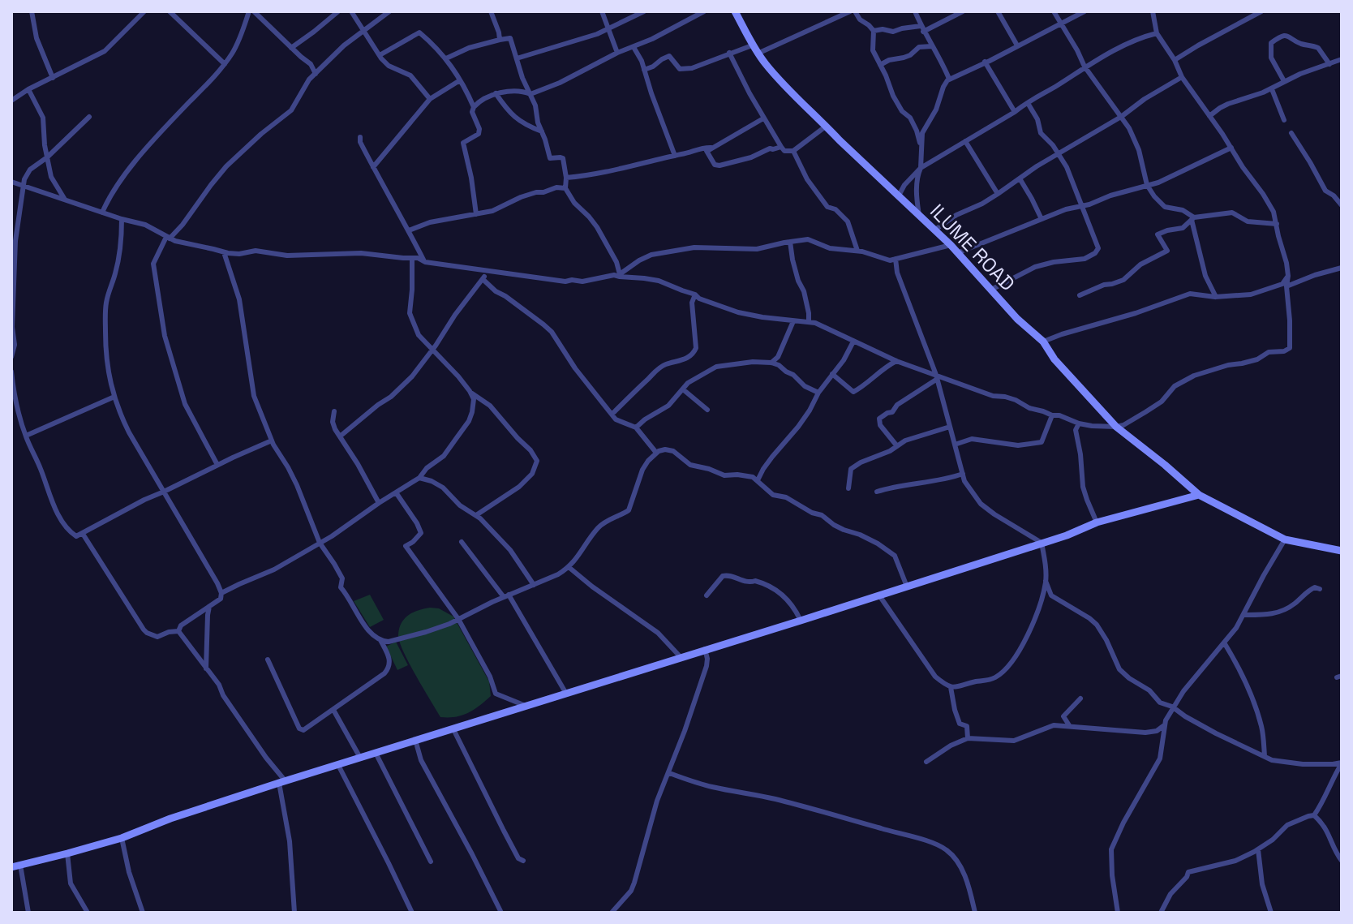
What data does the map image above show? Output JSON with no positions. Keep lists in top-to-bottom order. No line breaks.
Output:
{"streets":{"street":["ILUME ROAD"]}}
